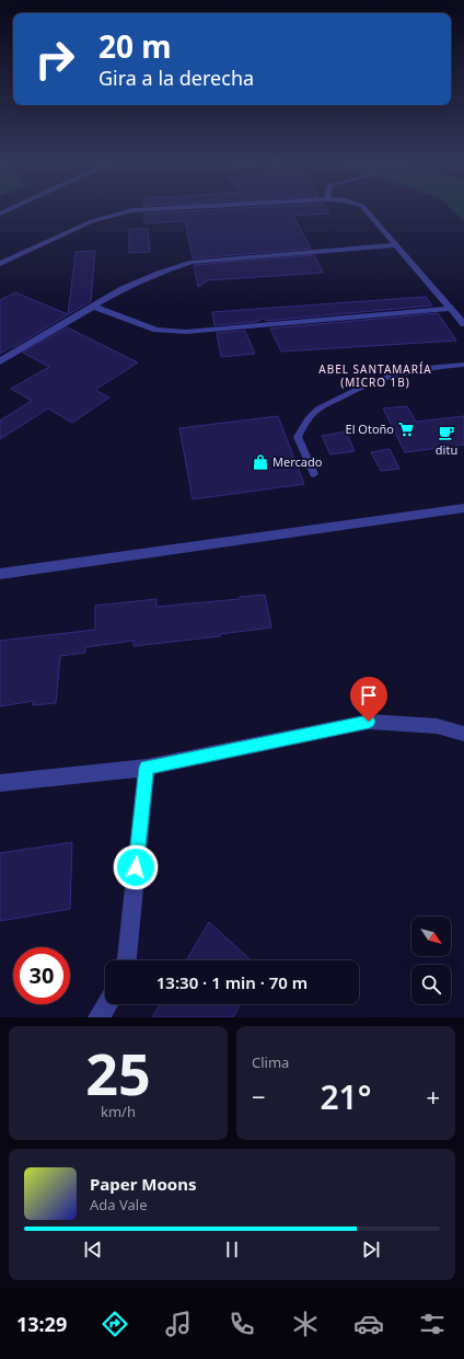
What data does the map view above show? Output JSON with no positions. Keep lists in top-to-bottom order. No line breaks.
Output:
{"districts":["ABEL SANTAMARÍA (MICRO 1B)"],"places":{"supermarket":["El Otoño"],"cafe":["ditu"],"shop":["Mercado"]},"north":"bottom right","page":{"turn":["20 m","Gira a la derecha"],"limit":"30","trip":"13:30 · 1 min · 70 m","tile":[["25","km/h"],"Clima"],"heat":["−","21°","+"],"song":["Paper Moons","Ada Vale"],"tabs":"13:29"}}
